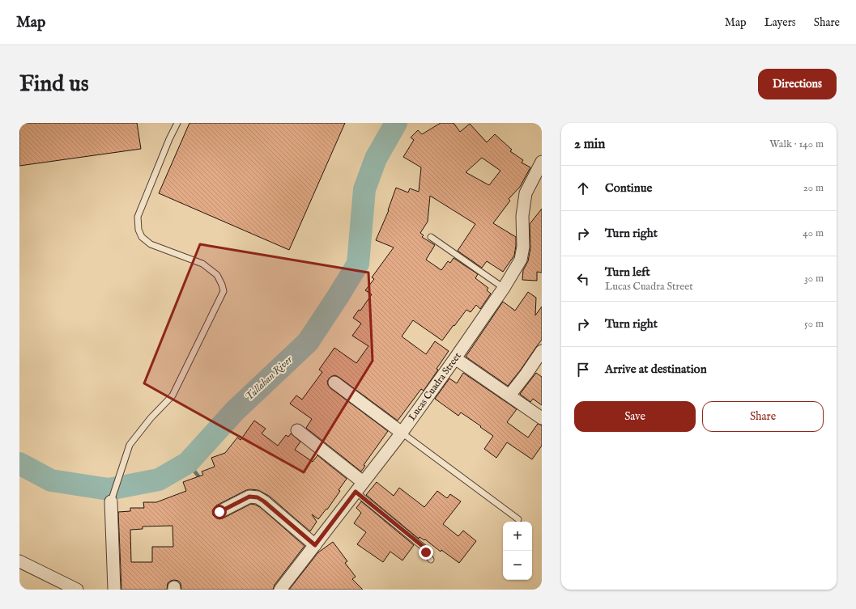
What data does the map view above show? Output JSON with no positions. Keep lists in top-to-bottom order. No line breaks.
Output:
{"streets":{"street":["Lucas Cuadra Street"]},"water":["Tullahan River"],"page":{"header":"Map","nav":["Map","Layers","Share"],"buttons":["Directions",["Save","Share"]],"title":"Find us","heading":["2 min","Walk · 140 m"],"list":[["Continue","20 m"],["Turn right","40 m"],["Turn left","Lucas Cuadra Street","30 m"],["Turn right","50 m"],"Arrive at destination"],"map_buttons":["+","−"]}}
